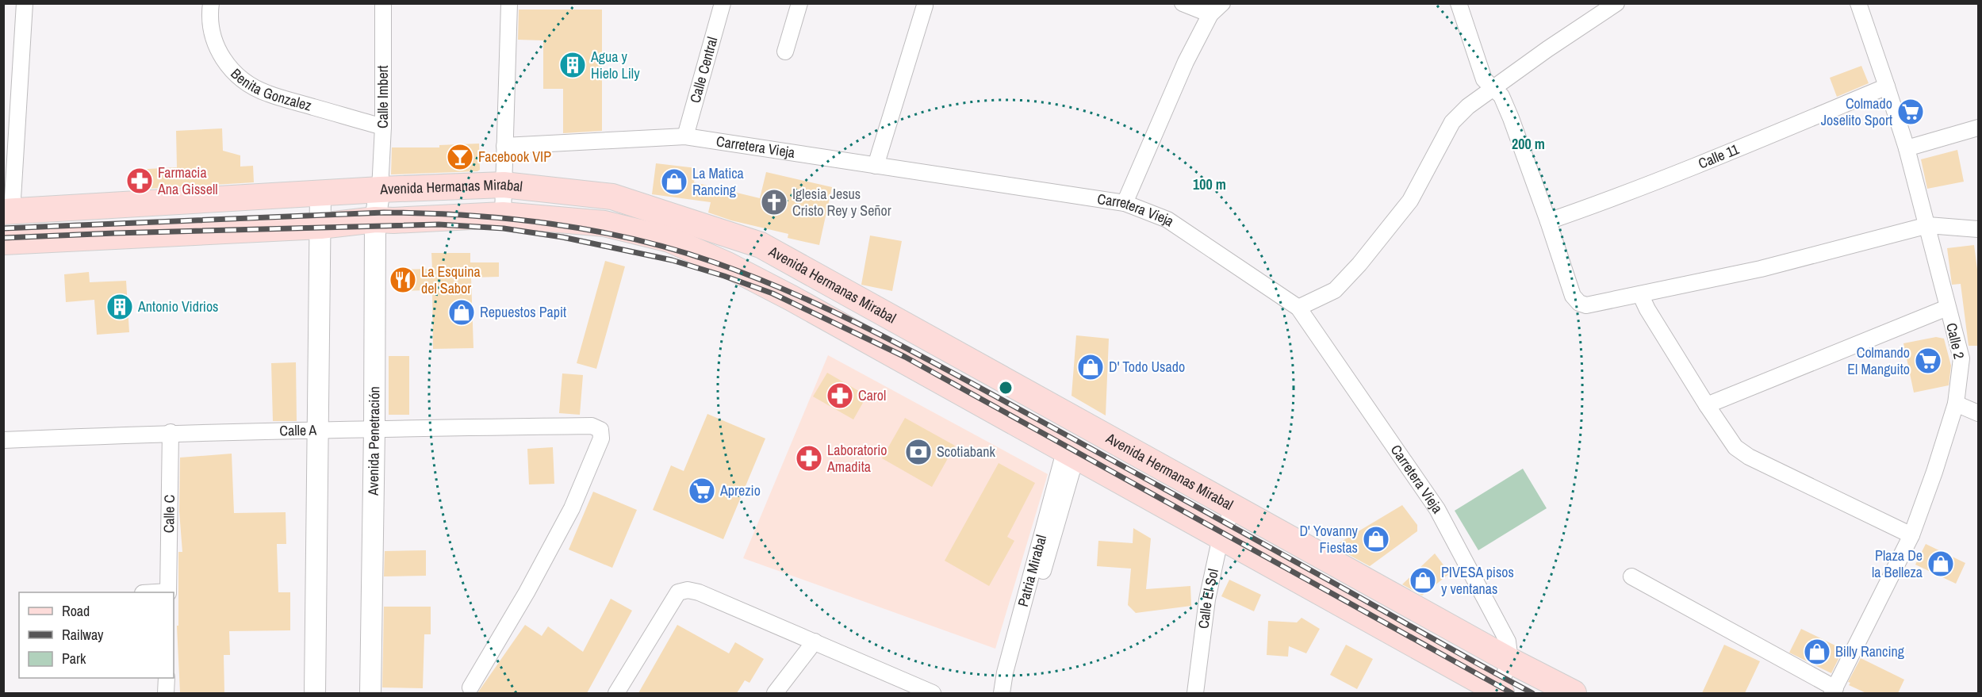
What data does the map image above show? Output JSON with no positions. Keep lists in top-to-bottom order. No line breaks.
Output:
{"streets":{"main road":["Avenida Hermanas Mirabal"],"street":["Calle Central","Benita Gonzalez","Calle Imbert","Carretera Vieja","Calle 11","Calle 2","Calle A","Avenida Penetración","Calle C","Patria Mirabal","Calle El Sol"]},"crossings":[["Calle Central","Carretera Vieja"],["Benita Gonzalez","Calle Imbert"],["Calle Imbert","Avenida Hermanas Mirabal"],["Calle Imbert","Avenida Penetración"],["Carretera Vieja","Avenida Hermanas Mirabal"],["Calle 11","Calle 2"],["Avenida Hermanas Mirabal","Avenida Penetración"],["Avenida Hermanas Mirabal","Patria Mirabal"],["Avenida Hermanas Mirabal","Calle El Sol"],["Calle A","Avenida Penetración"],["Calle A","Calle C"]],"places":{"building":["Agua y Hielo Lily","Antonio Vidrios"],"supermarket":["Colmado Joselito Sport","Colmando El Manguito","Aprezio"],"bar":["Facebook VIP"],"pharmacy":["Farmacia Ana Gissell","Carol","Laboratorio Amadita"],"shop":["La Matica Rancing","Repuestos Papit","D' Todo Usado","D' Yovanny Fiestas","Plaza De la Belleza","PIVESA pisos y ventanas","Billy Rancing"],"church":["Iglesia Jesus Cristo Rey y Señor"],"restaurant":["La Esquina del Sabor"],"bank":["Scotiabank"]},"legend":["Road","Railway","Park"],"rings":["200 m","100 m"]}
